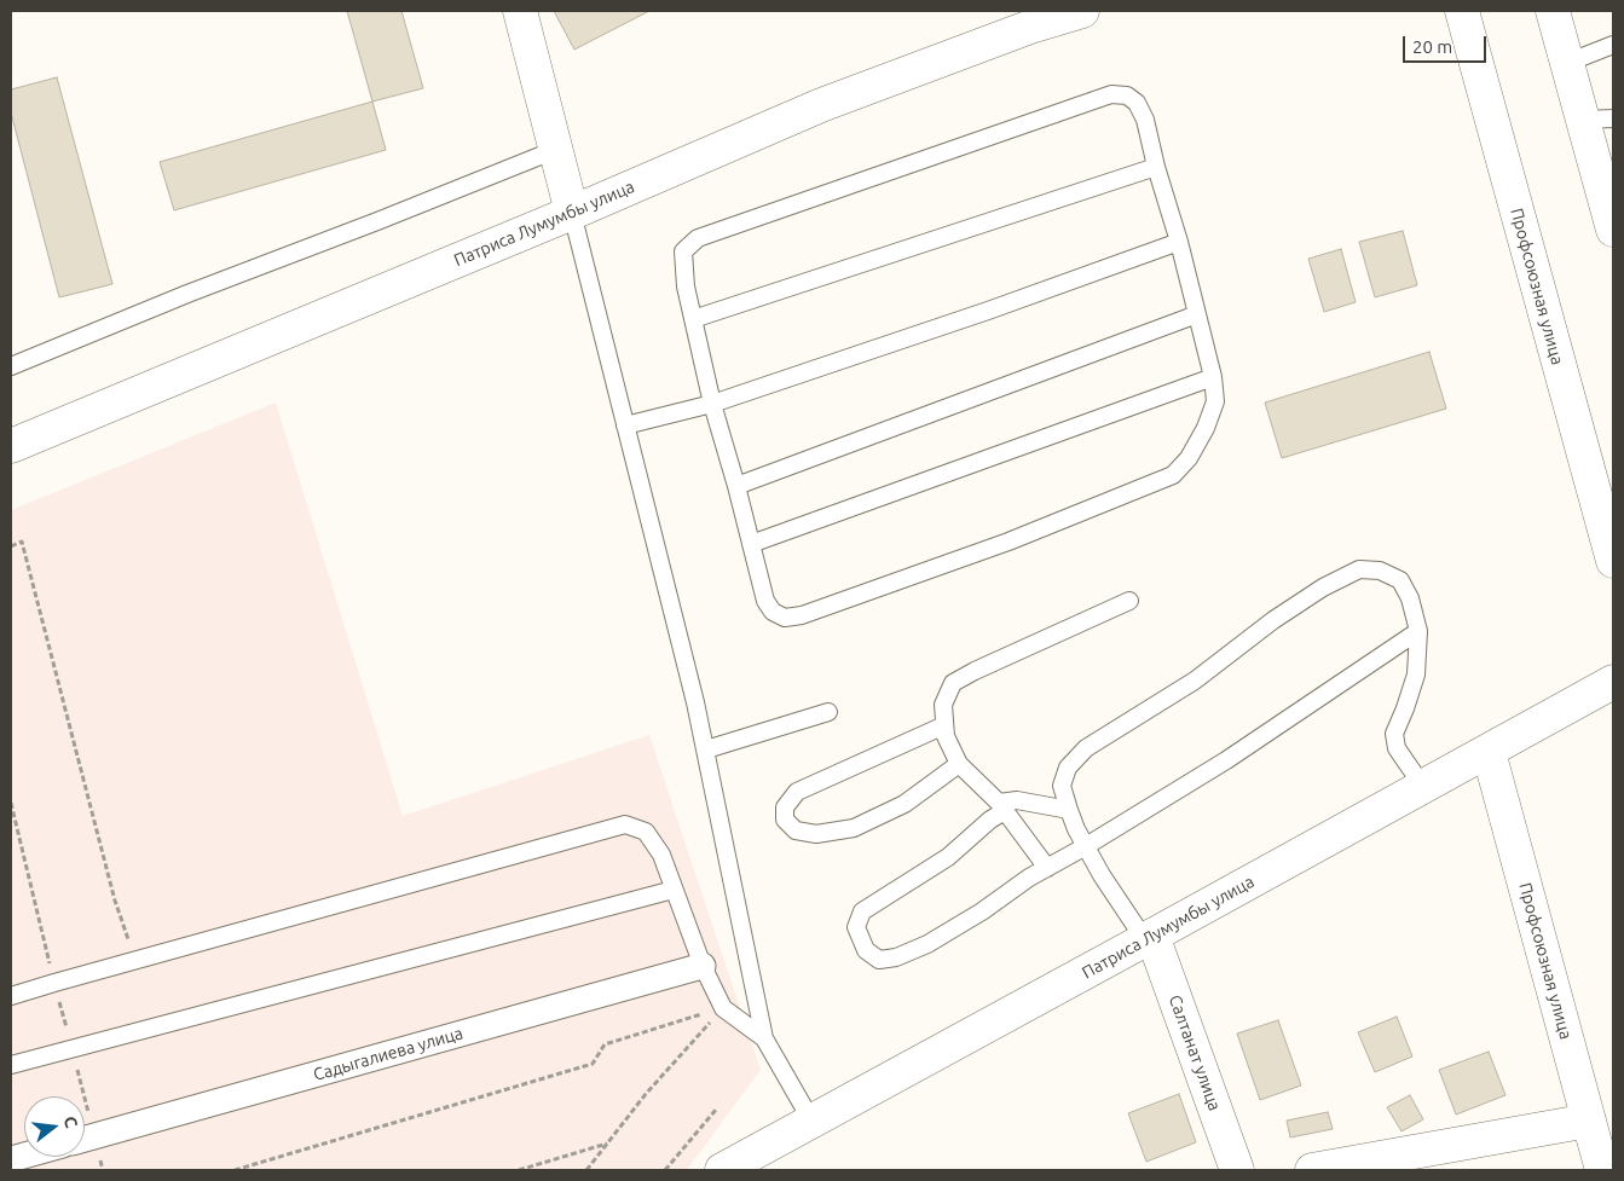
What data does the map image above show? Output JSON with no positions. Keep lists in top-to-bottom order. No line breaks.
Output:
{"streets":{"street":["Патриса Лумумбы улица","Профсоюзная улица","Салтанат улица","Садыгалиева улица"]},"crossings":[["Патриса Лумумбы улица","Профсоюзная улица"],["Патриса Лумумбы улица","Салтанат улица"]],"scale_bar":"20 m","north":"right"}
